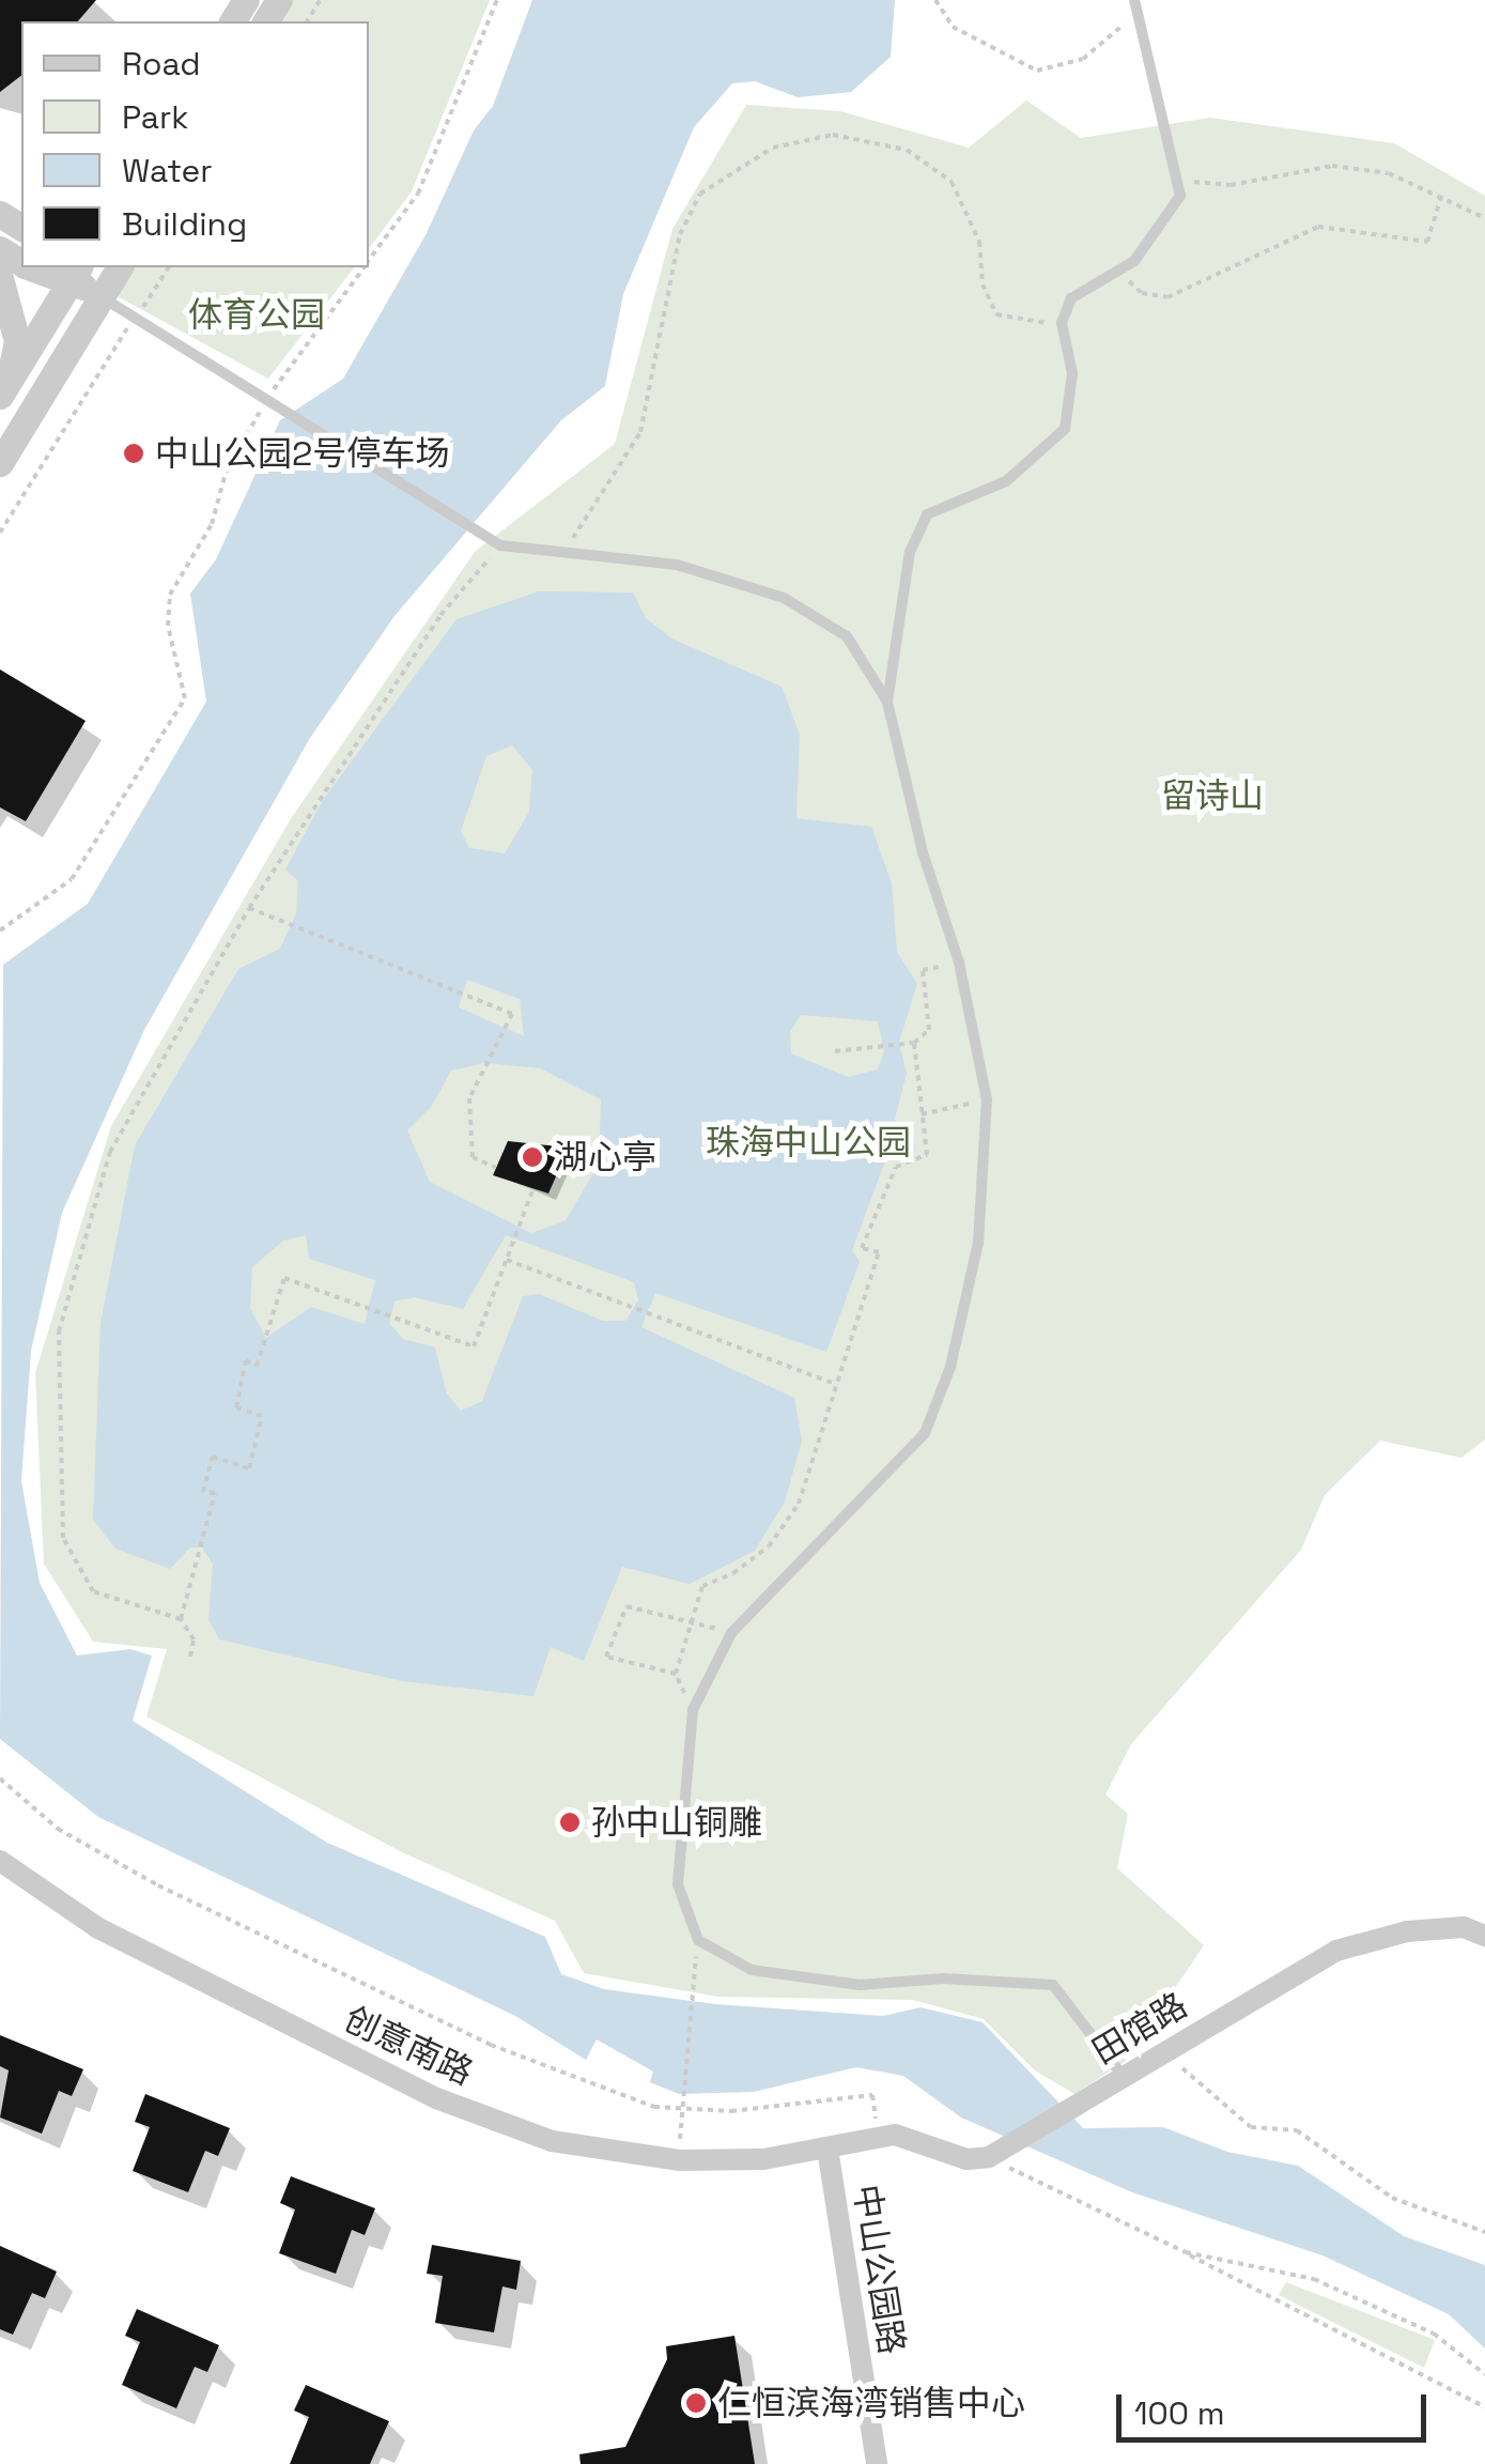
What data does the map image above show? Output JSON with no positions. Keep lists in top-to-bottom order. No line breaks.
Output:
{"streets":{"street":["田馆路","创意南路","中山公园路"]},"crossings":[["创意南路","中山公园路"]],"parks":["体育公园","留诗山","珠海中山公园"],"places":["中山公园2号停车场","湖心亭","孙中山铜雕","仁恒滨海湾销售中心"],"legend":["Road","Park","Water","Building"],"scale_bar":"100 m"}
